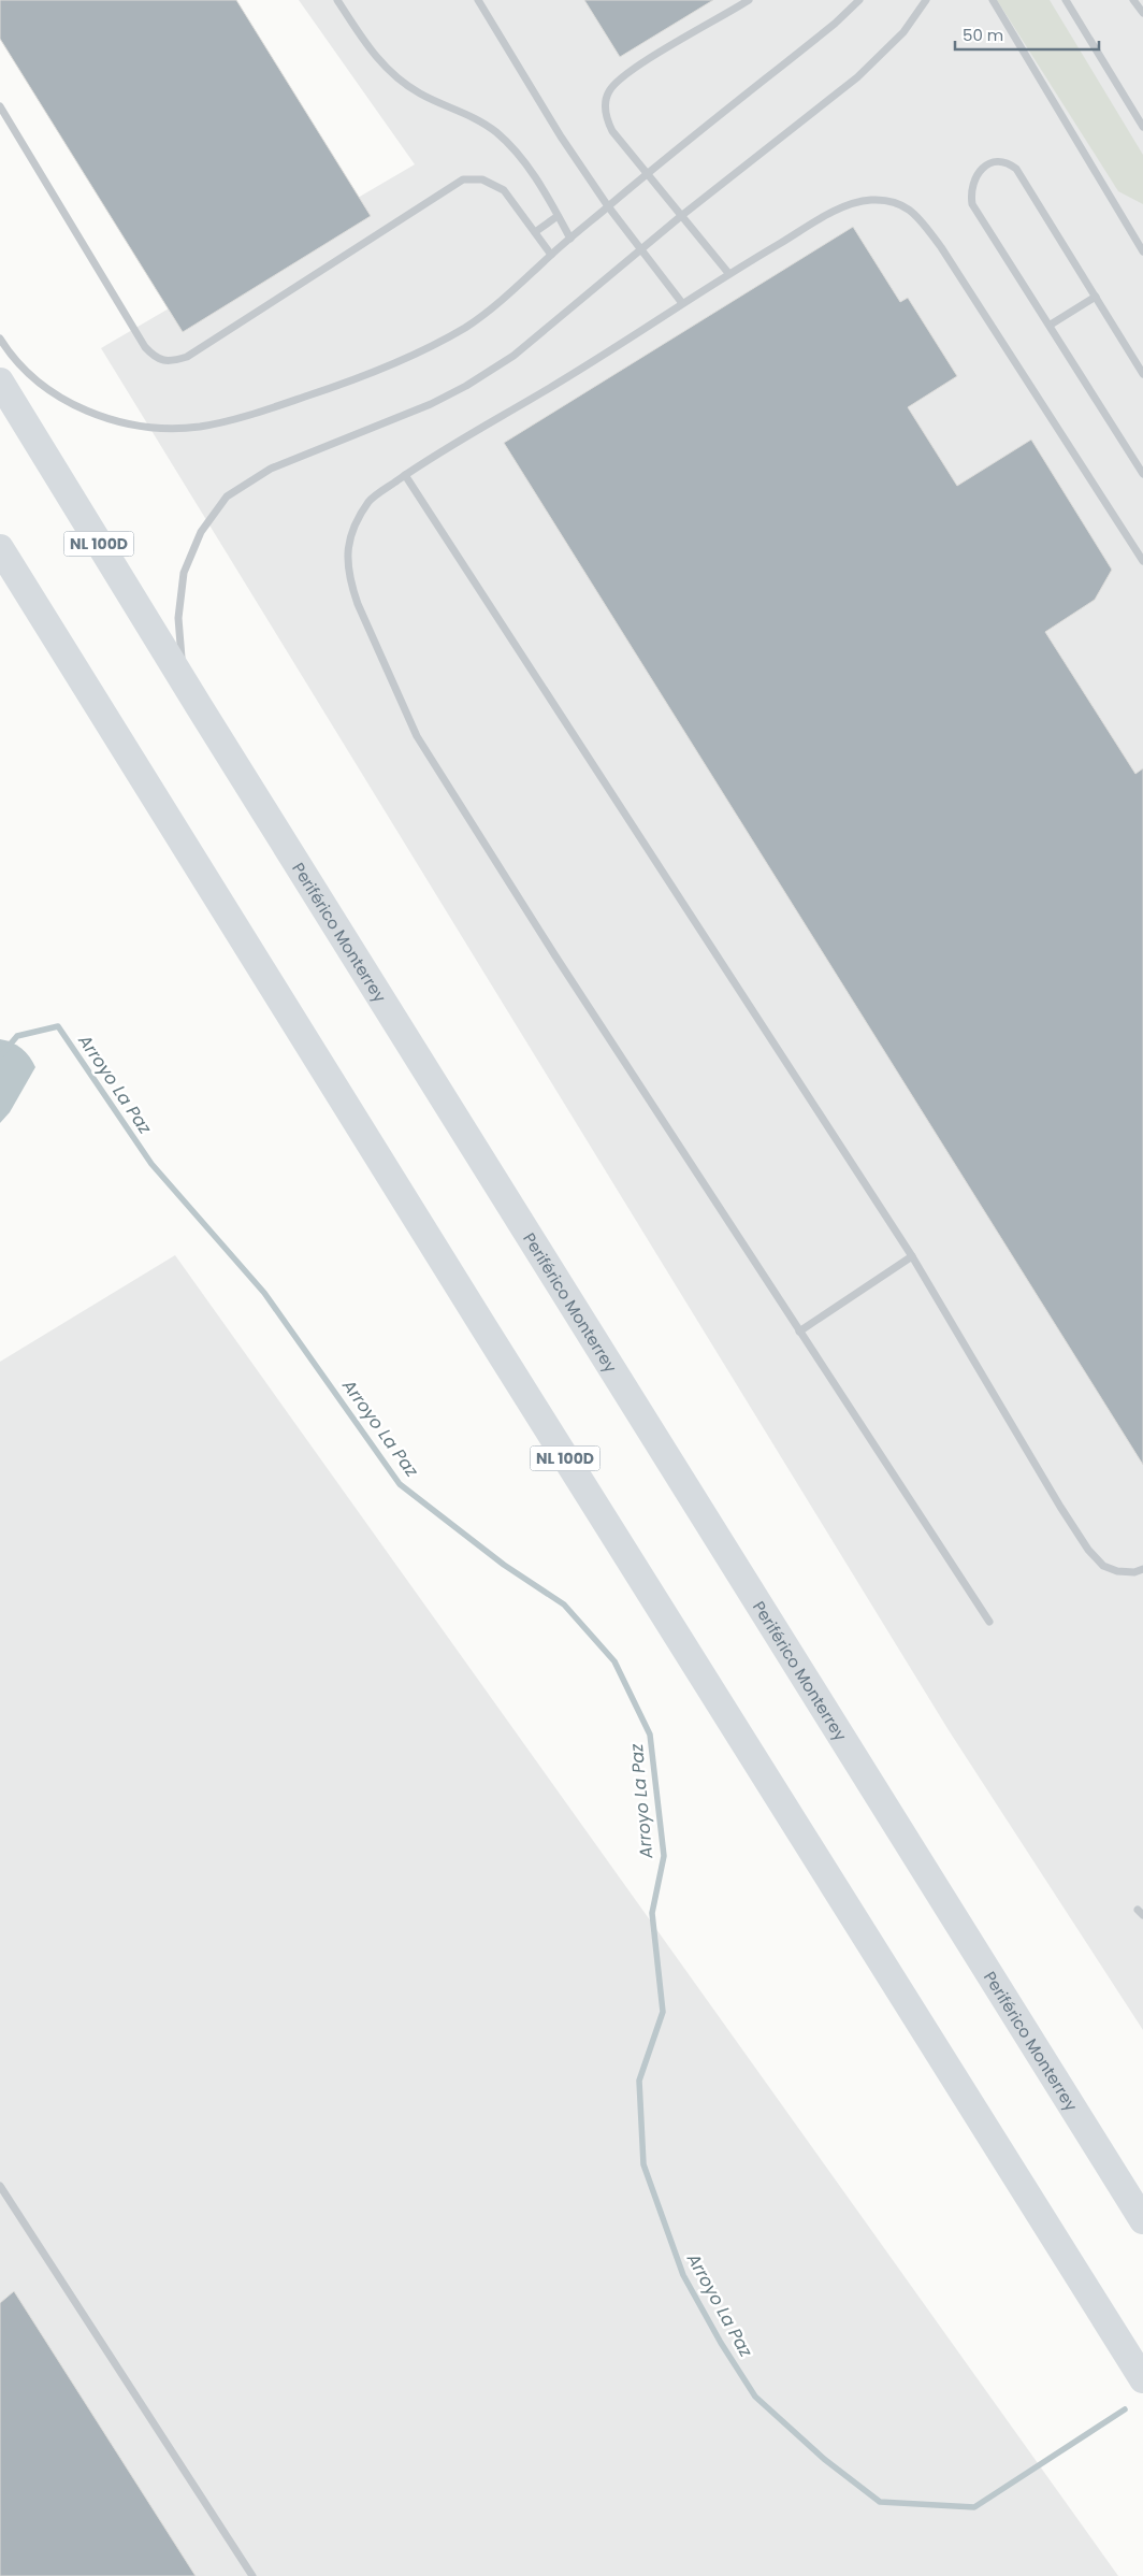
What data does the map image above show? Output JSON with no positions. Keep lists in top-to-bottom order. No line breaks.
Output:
{"streets":{"highway":["NL 100D","Periférico Monterrey"]},"water":["Arroyo La Paz"],"scale_bar":"50 m"}
